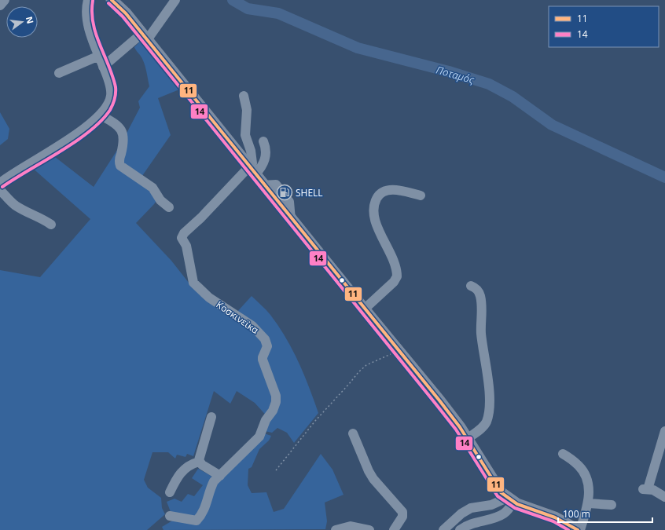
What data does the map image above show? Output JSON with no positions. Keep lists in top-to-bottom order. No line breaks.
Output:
{"streets":{"street":["Κοσκινεϊκα"]},"water":["Ποταμός"],"places":{"fuel station":["SHELL"]},"lines":["transit line 11","transit line 14"],"legend":["11","14"],"scale_bar":"100 m","north":"right"}
